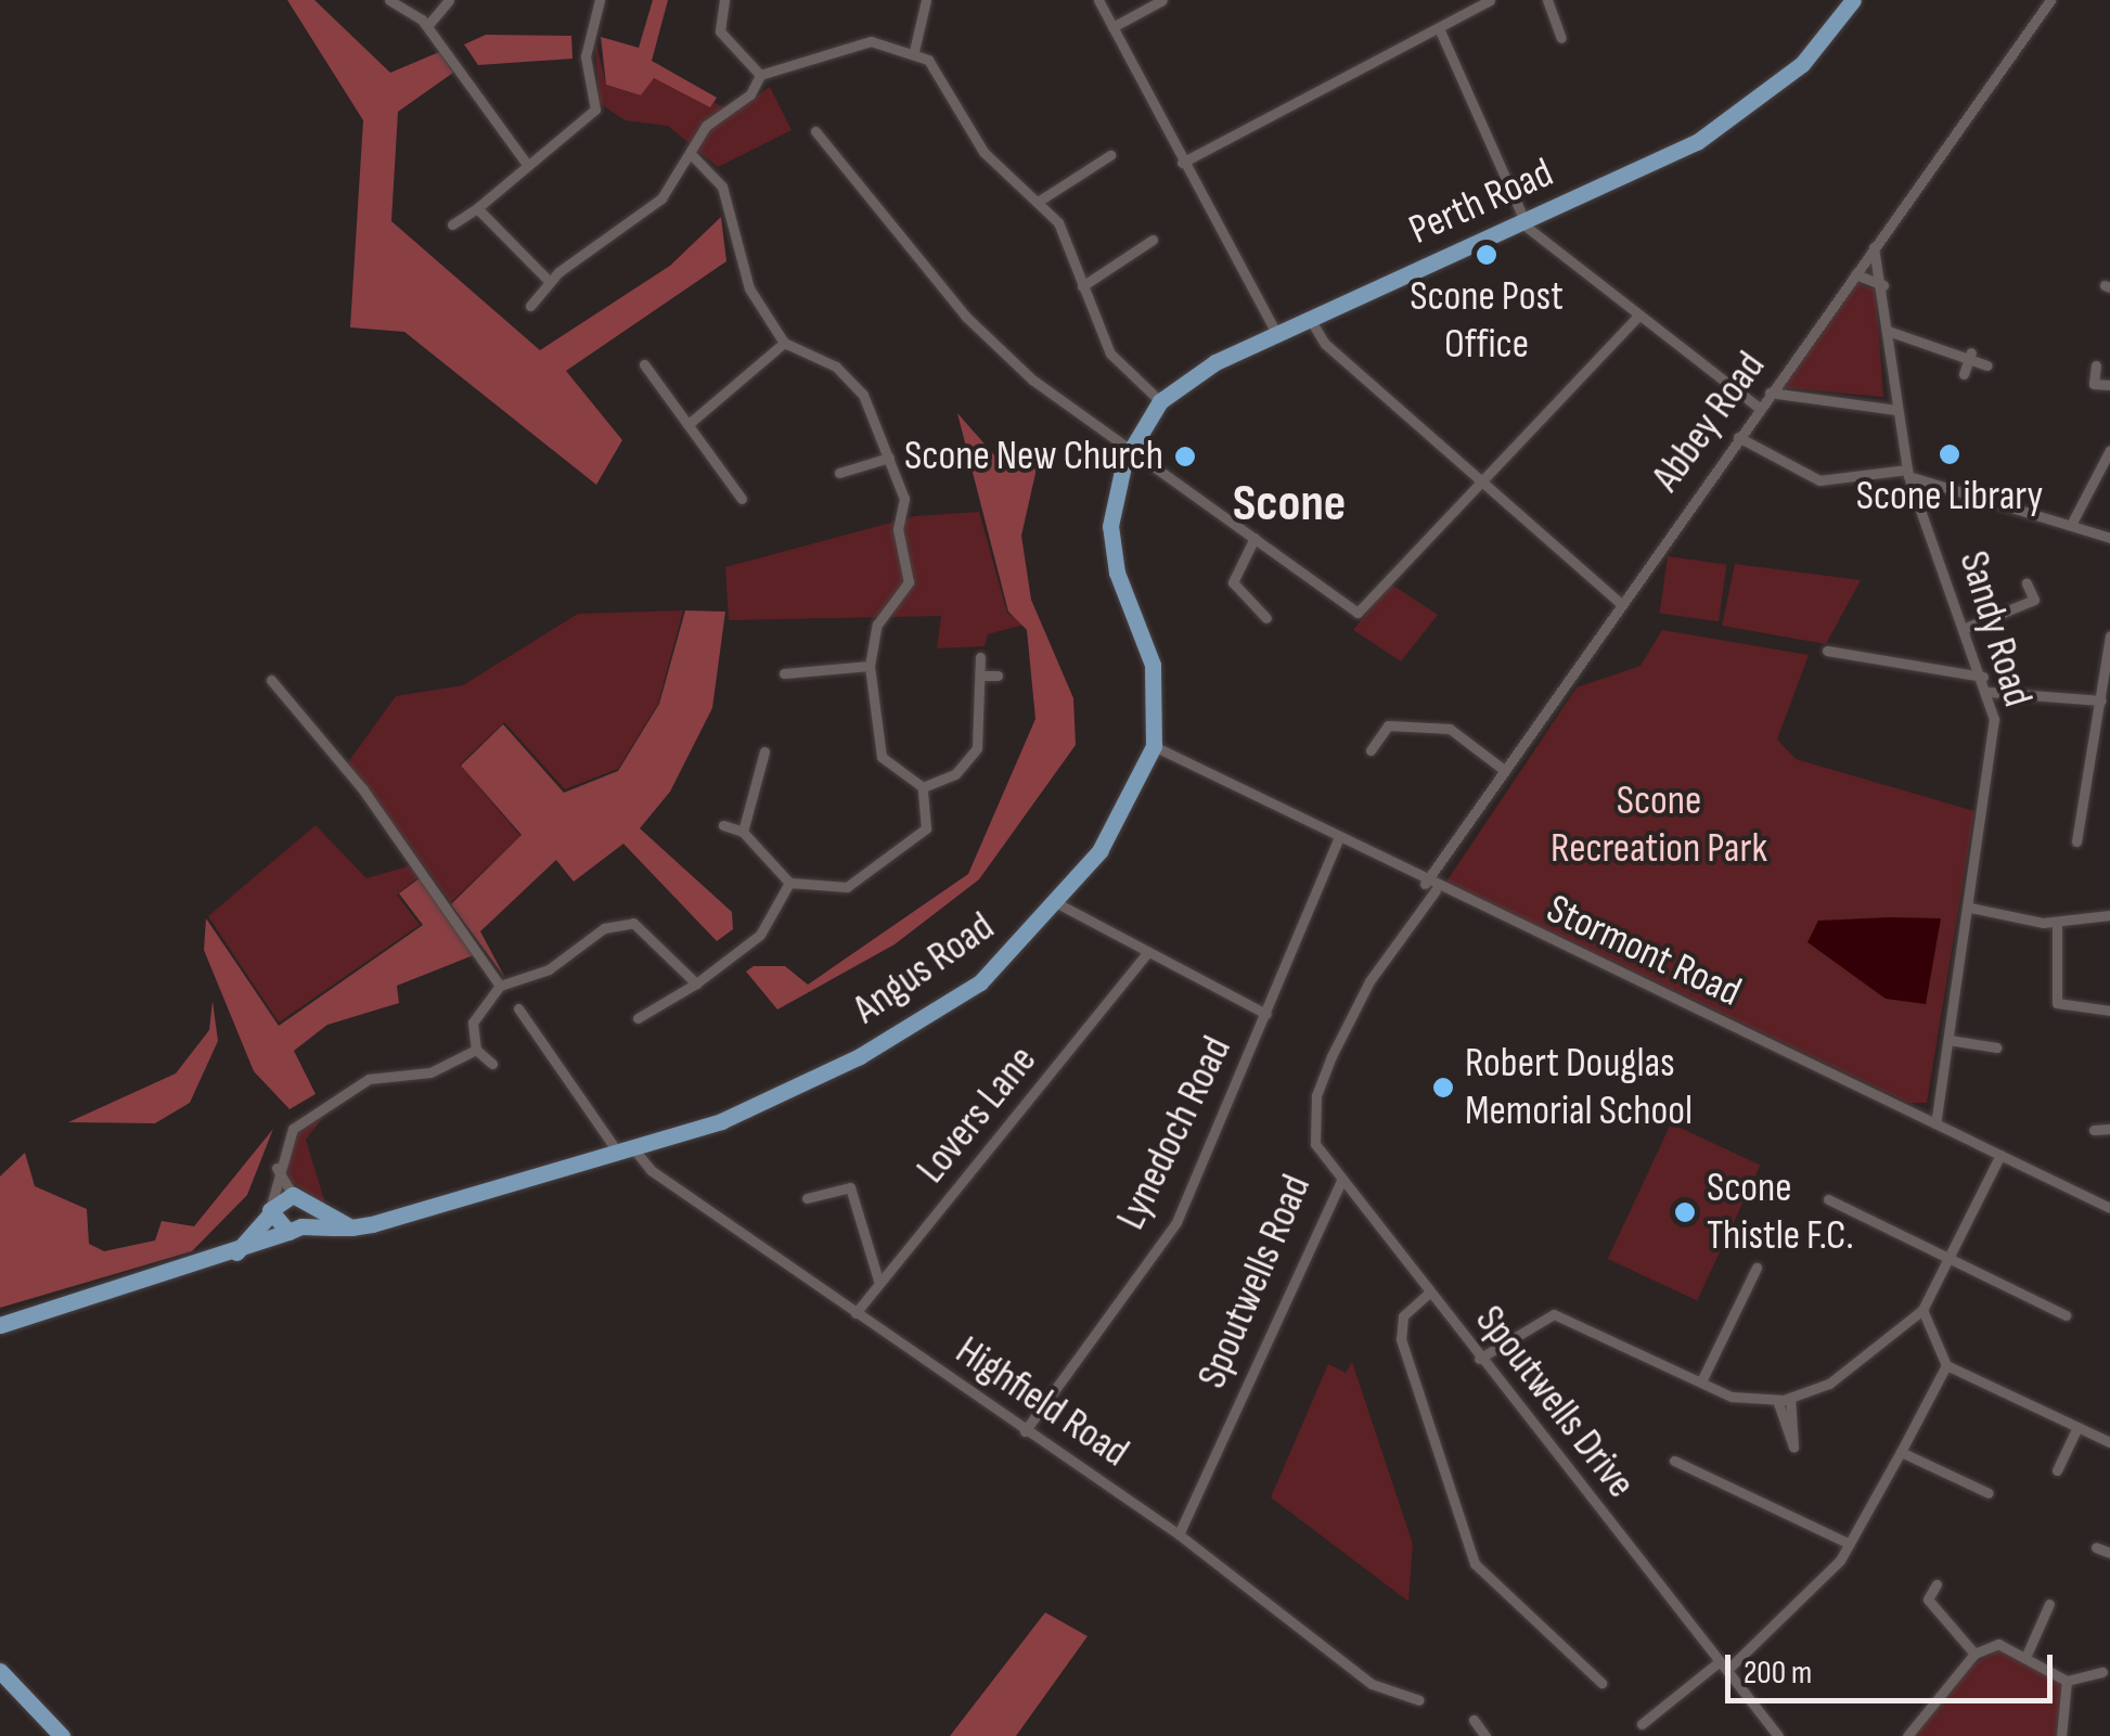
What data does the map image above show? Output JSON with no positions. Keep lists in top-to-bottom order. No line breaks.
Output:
{"streets":{"main road":["Perth Road","Angus Road"],"street":["Abbey Road","Sandy Road","Stormont Road","Lovers Lane","Lynedoch Road","Spoutwells Road","Highfield Road","Spoutwells Drive"]},"crossings":[["Perth Road","Angus Road"],["Abbey Road","Sandy Road"],["Abbey Road","Stormont Road"],["Abbey Road","Spoutwells Road"],["Sandy Road","Stormont Road"],["Stormont Road","Angus Road"],["Stormont Road","Lynedoch Road"],["Stormont Road","Spoutwells Road"],["Angus Road","Highfield Road"],["Lovers Lane","Highfield Road"],["Lynedoch Road","Highfield Road"],["Spoutwells Road","Highfield Road"],["Spoutwells Road","Spoutwells Drive"]],"districts":["Scone"],"parks":["Scone Recreation Park"],"places":["Scone Post Office","Scone Library","Scone New Church","Robert Douglas Memorial School","Scone Thistle F.C."],"scale_bar":"200 m"}
